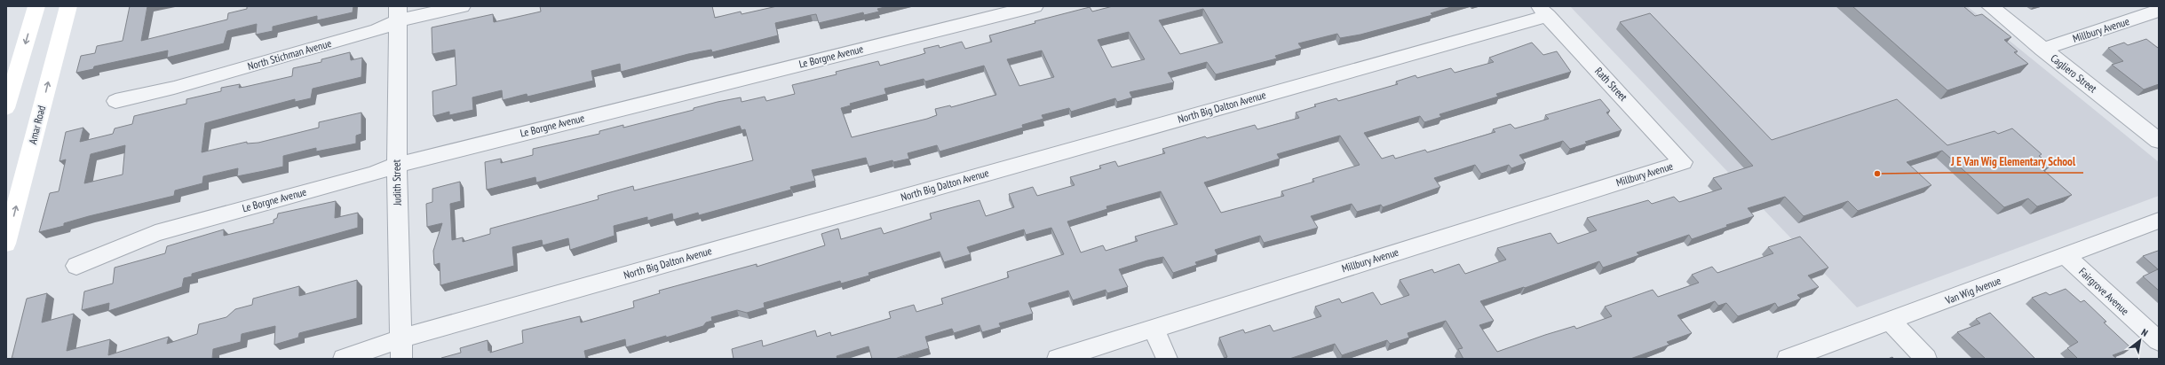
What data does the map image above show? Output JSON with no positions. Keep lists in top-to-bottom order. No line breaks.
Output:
{"streets":{"main road":["Amar Road"],"street":["Millbury Avenue","North Stichman Avenue","Le Borgne Avenue","Cagliero Street","Rath Street","North Big Dalton Avenue","Judith Street","Van Wig Avenue","Fairgrove Avenue"]},"crossings":[["Millbury Avenue","Cagliero Street"],["Millbury Avenue","Rath Street"],["North Stichman Avenue","Judith Street"],["Le Borgne Avenue","Judith Street"],["Rath Street","North Big Dalton Avenue"],["North Big Dalton Avenue","Judith Street"],["Van Wig Avenue","Fairgrove Avenue"]],"places":["J E Van Wig Elementary School"],"north":"top right"}
